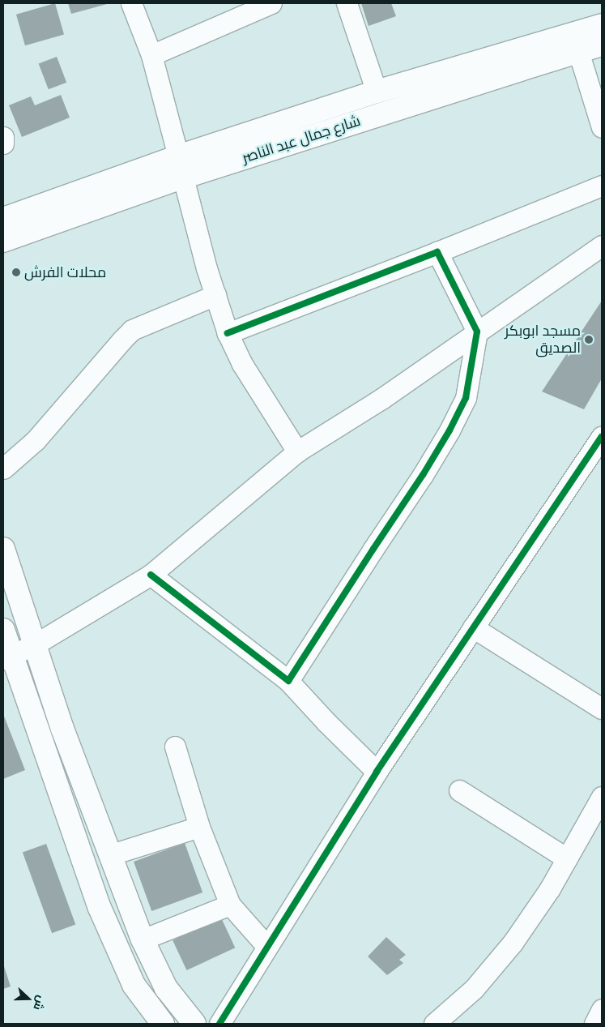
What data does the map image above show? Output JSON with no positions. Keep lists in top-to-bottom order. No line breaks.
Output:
{"streets":{"main road":["شارع جمال عبد الناصر"]},"places":["محلات الفرش","مسجد ابوبكر الصديق"],"north":"right"}
